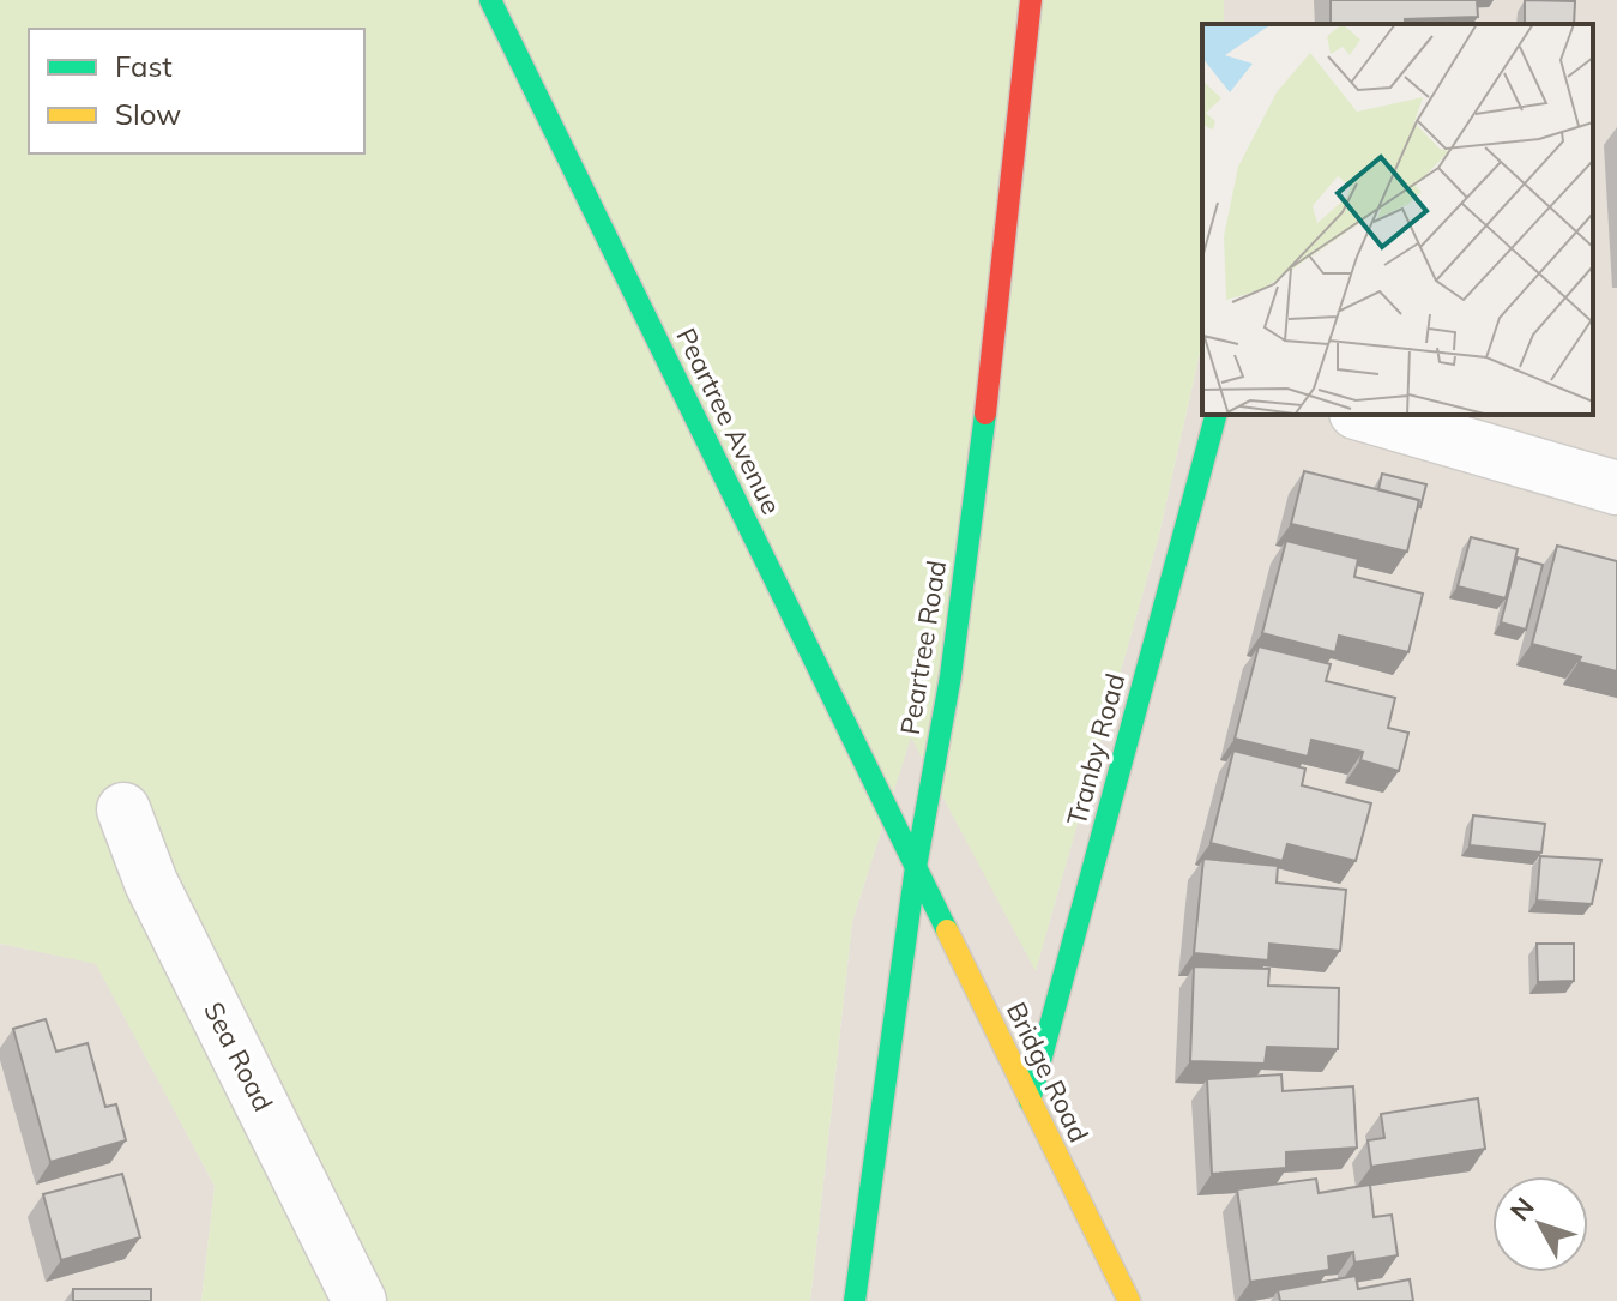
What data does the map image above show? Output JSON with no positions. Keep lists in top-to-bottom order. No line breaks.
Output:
{"streets":{"street":["Peartree Avenue","Peartree Road","Tranby Road","Sea Road","Bridge Road"]},"crossings":[["Peartree Avenue","Peartree Road"],["Peartree Avenue","Bridge Road"],["Peartree Road","Bridge Road"],["Tranby Road","Bridge Road"]],"legend":["Fast","Slow"],"north":"top left"}
